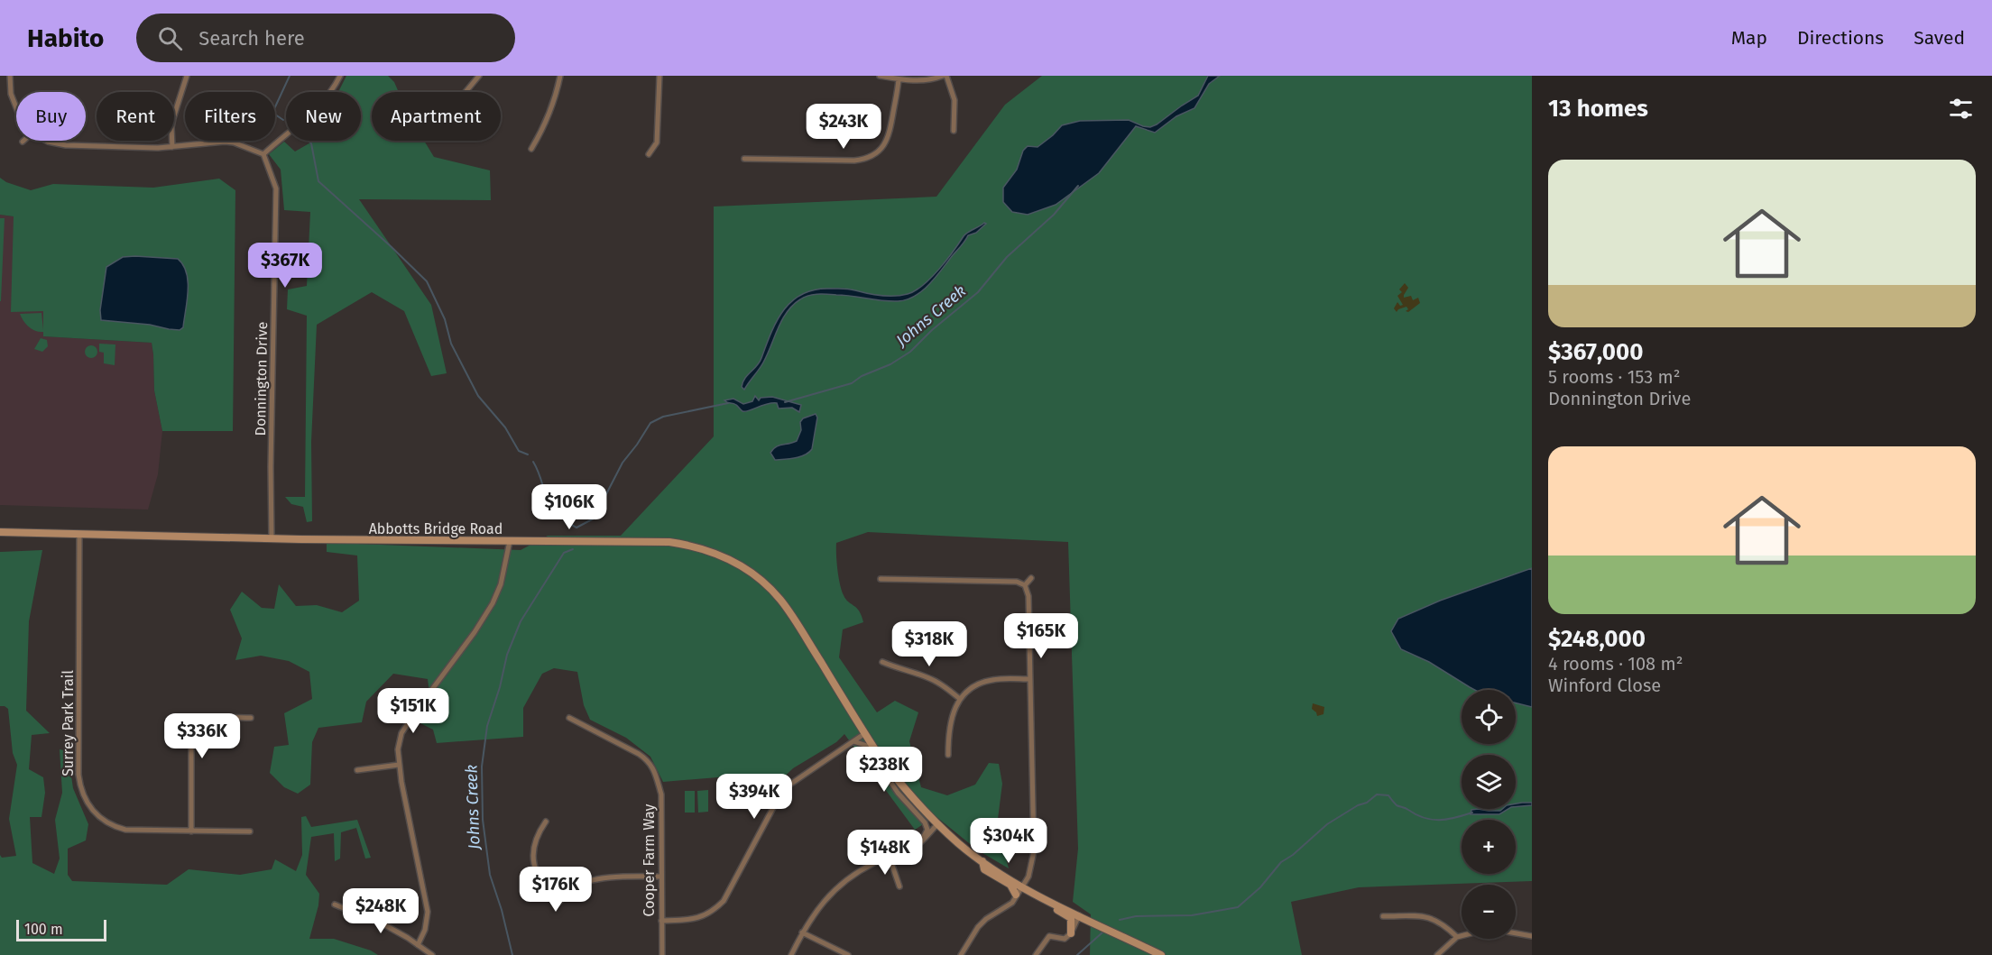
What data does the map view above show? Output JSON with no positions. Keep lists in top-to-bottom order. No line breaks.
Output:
{"streets":{"main road":["Abbotts Bridge Road"],"street":["Donnington Drive","Surrey Park Trail","Cooper Farm Way"]},"crossings":[["Donnington Drive","Abbotts Bridge Road"],["Abbotts Bridge Road","Surrey Park Trail"]],"water":["Johns Creek"],"scale_bar":"100 m","page":{"header":"Habito","search":"Search here","nav":["Map","Directions","Saved"],"heading":"13 homes","chip":["Buy","Rent","Filters","New","Apartment"],"price":["$243K","$367K","$106K","$165K","$318K","$151K","$336K","$238K","$394K","$304K","$148K","$176K","$248K"],"list":[{"name":"$367,000","note":"5 rooms · 153 m² · Donnington Drive"},{"name":"$248,000","note":"4 rooms · 108 m² · Winford Close"}],"map_buttons":["+","−"],"scale":"100 m"}}
